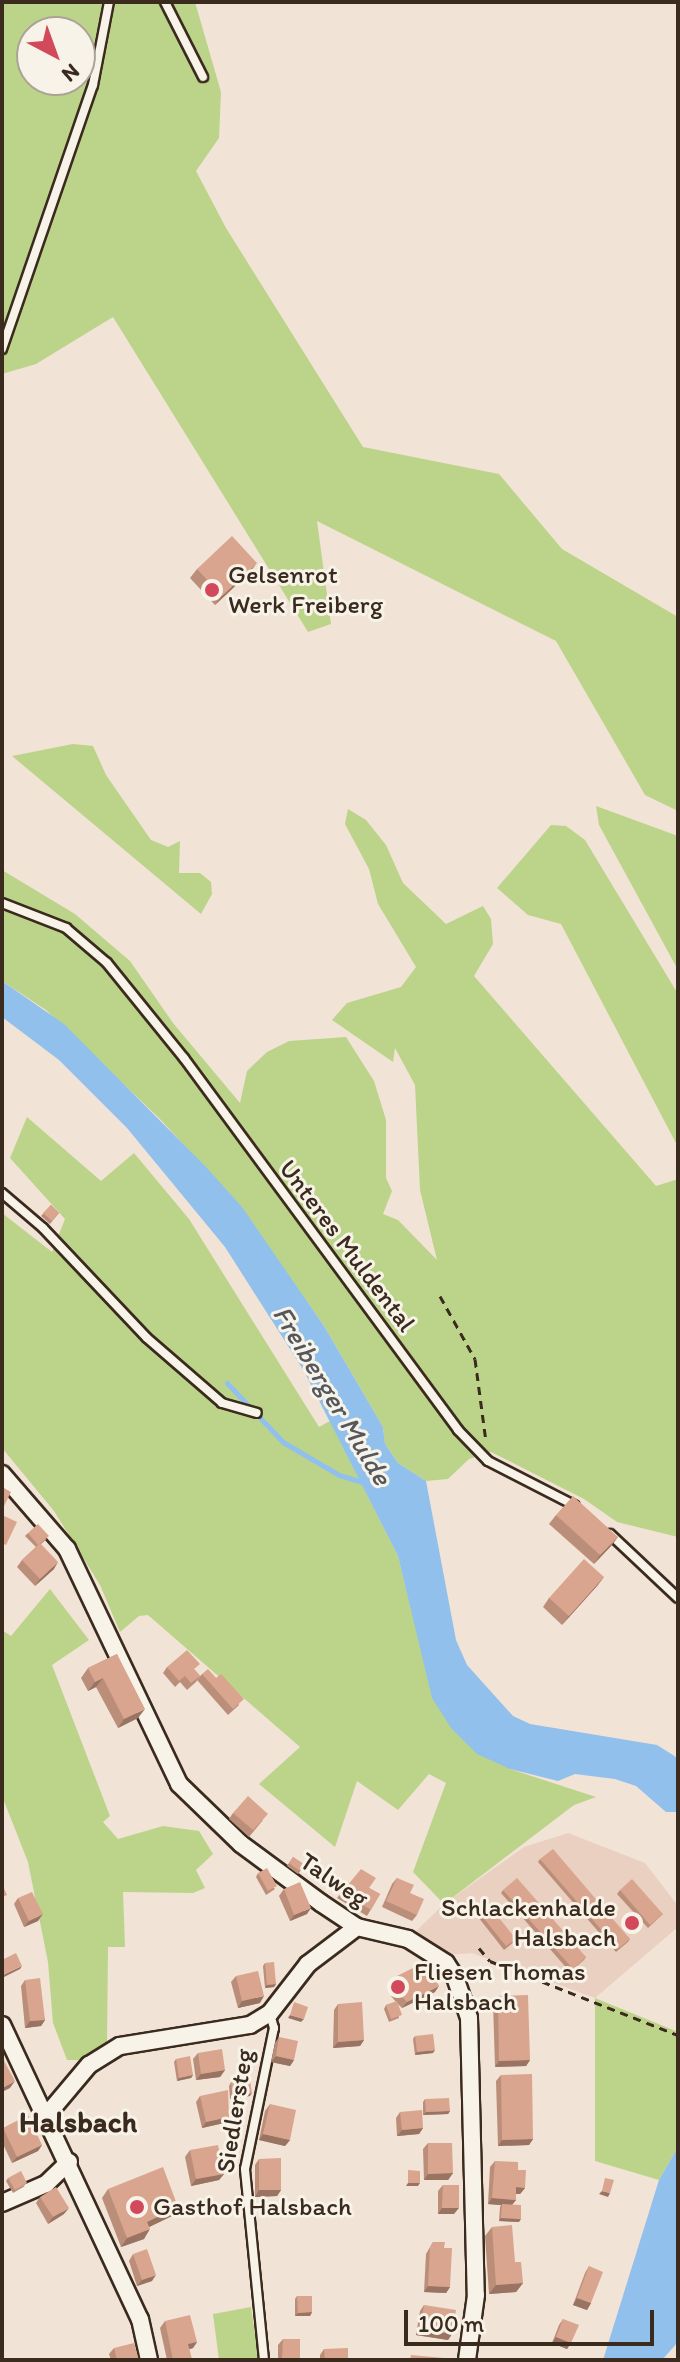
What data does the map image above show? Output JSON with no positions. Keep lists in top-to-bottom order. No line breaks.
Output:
{"streets":{"street":["Talweg","Siedlersteg"],"lane":["Unteres Muldental"]},"districts":["Halsbach"],"water":["Freiberger Mulde"],"places":["Gelsenrot Werk Freiberg","Schlackenhalde Halsbach","Fliesen Thomas Halsbach","Gasthof Halsbach"],"scale_bar":"100 m","north":"bottom right"}
